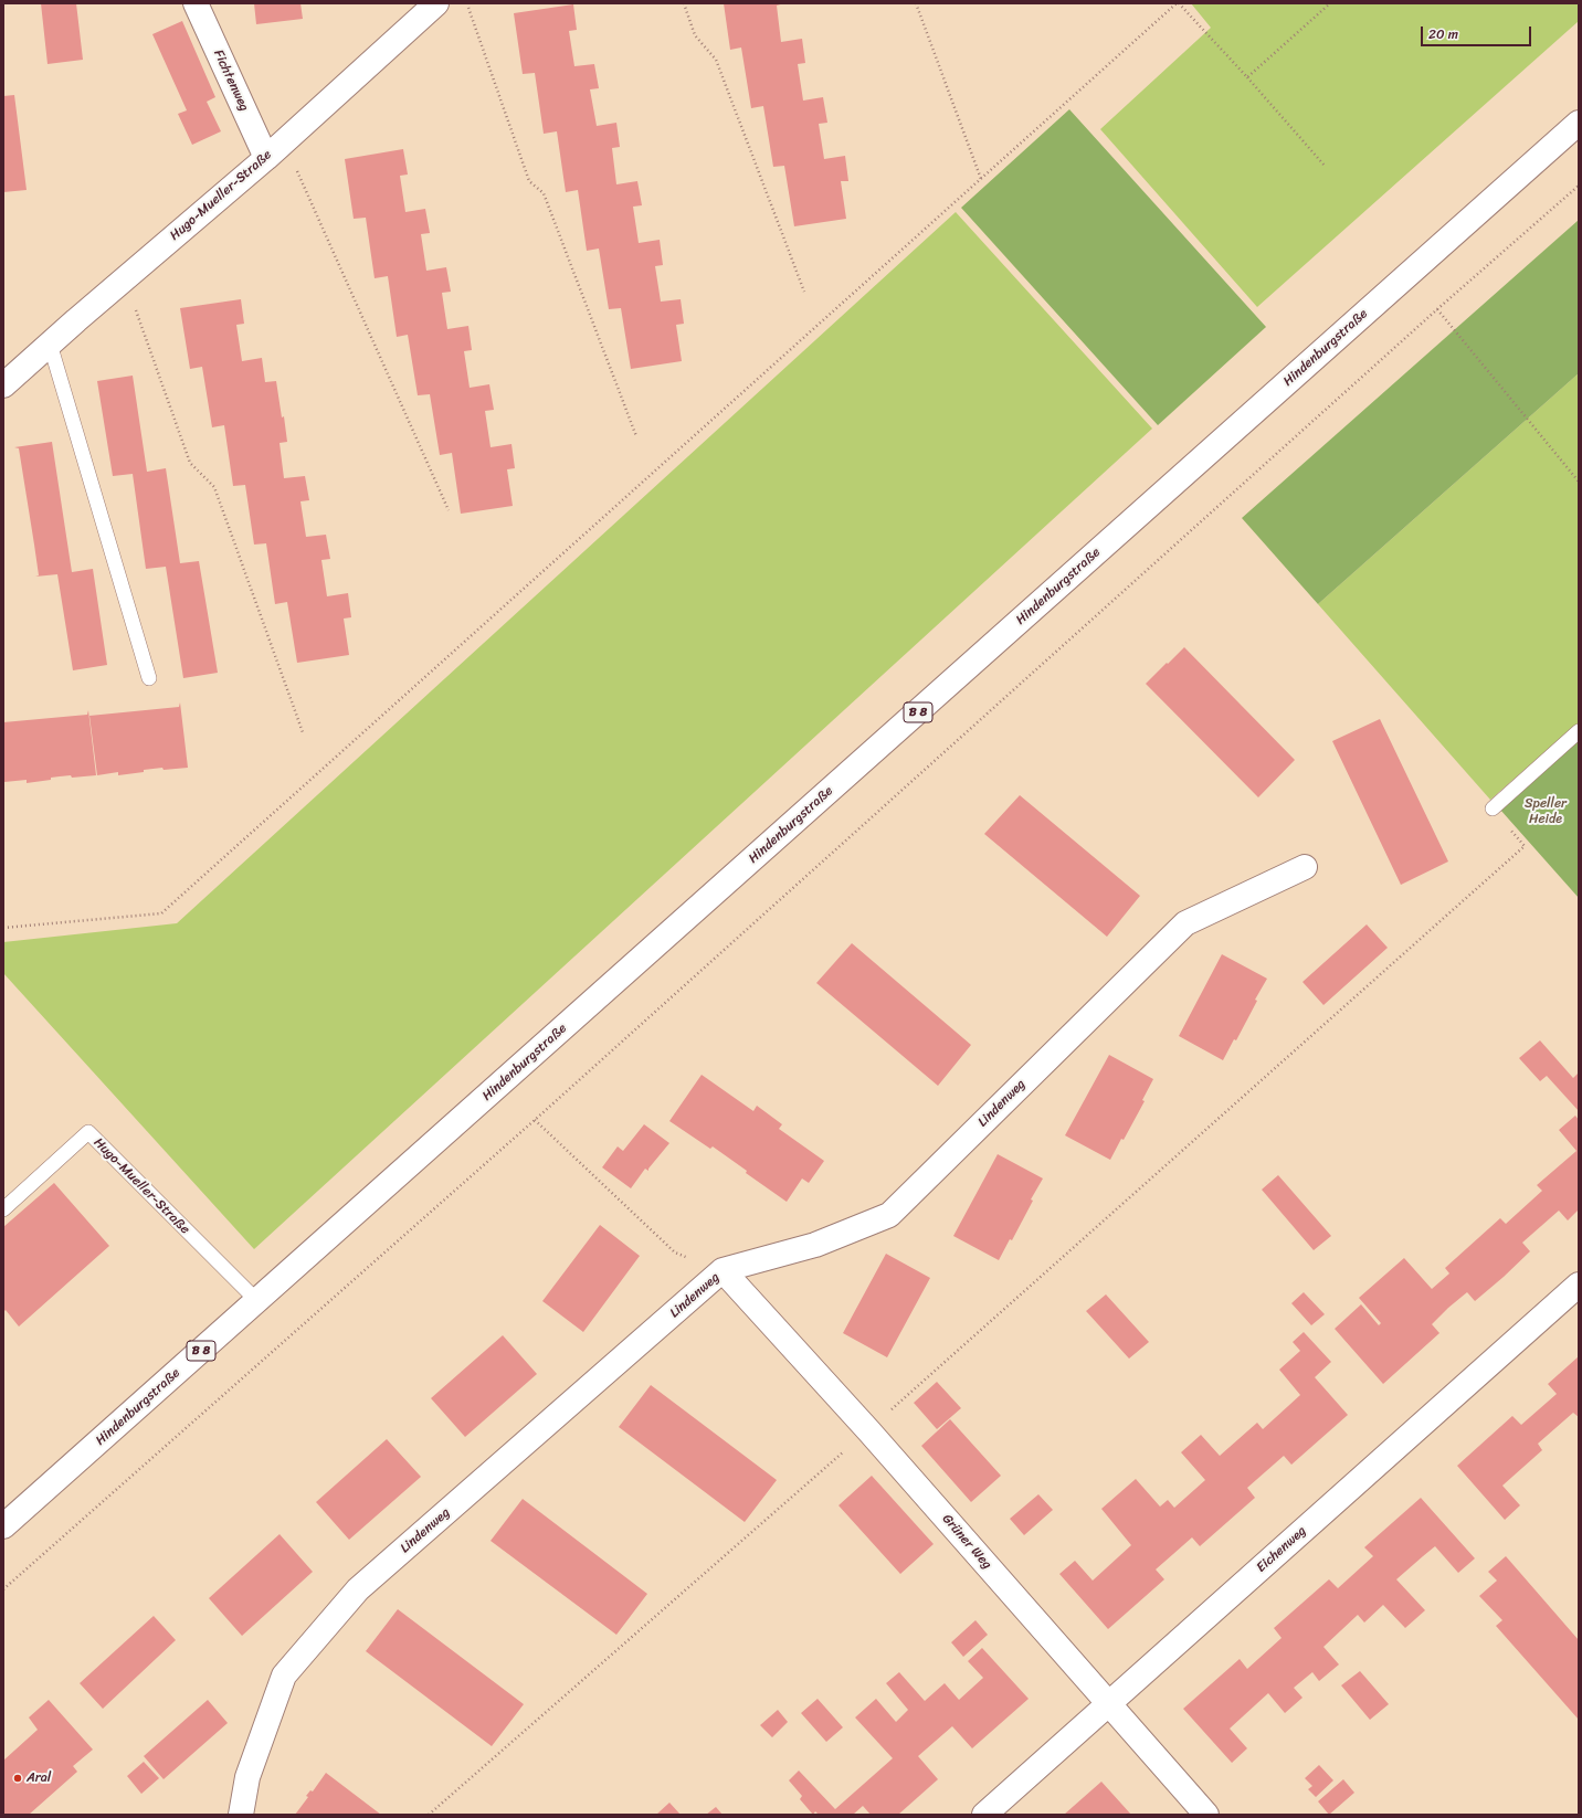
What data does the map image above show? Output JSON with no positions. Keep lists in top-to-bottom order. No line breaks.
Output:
{"streets":{"street":["Fichtenweg","Hugo-Mueller-Straße","Hindenburgstraße","B 8","Lindenweg","Grüner Weg","Eichenweg"]},"crossings":[["Fichtenweg","Hugo-Mueller-Straße"],["Hugo-Mueller-Straße","Hindenburgstraße"],["Lindenweg","Grüner Weg"],["Grüner Weg","Eichenweg"]],"parks":["Speller Heide"],"places":["Aral"],"scale_bar":"20 m"}
